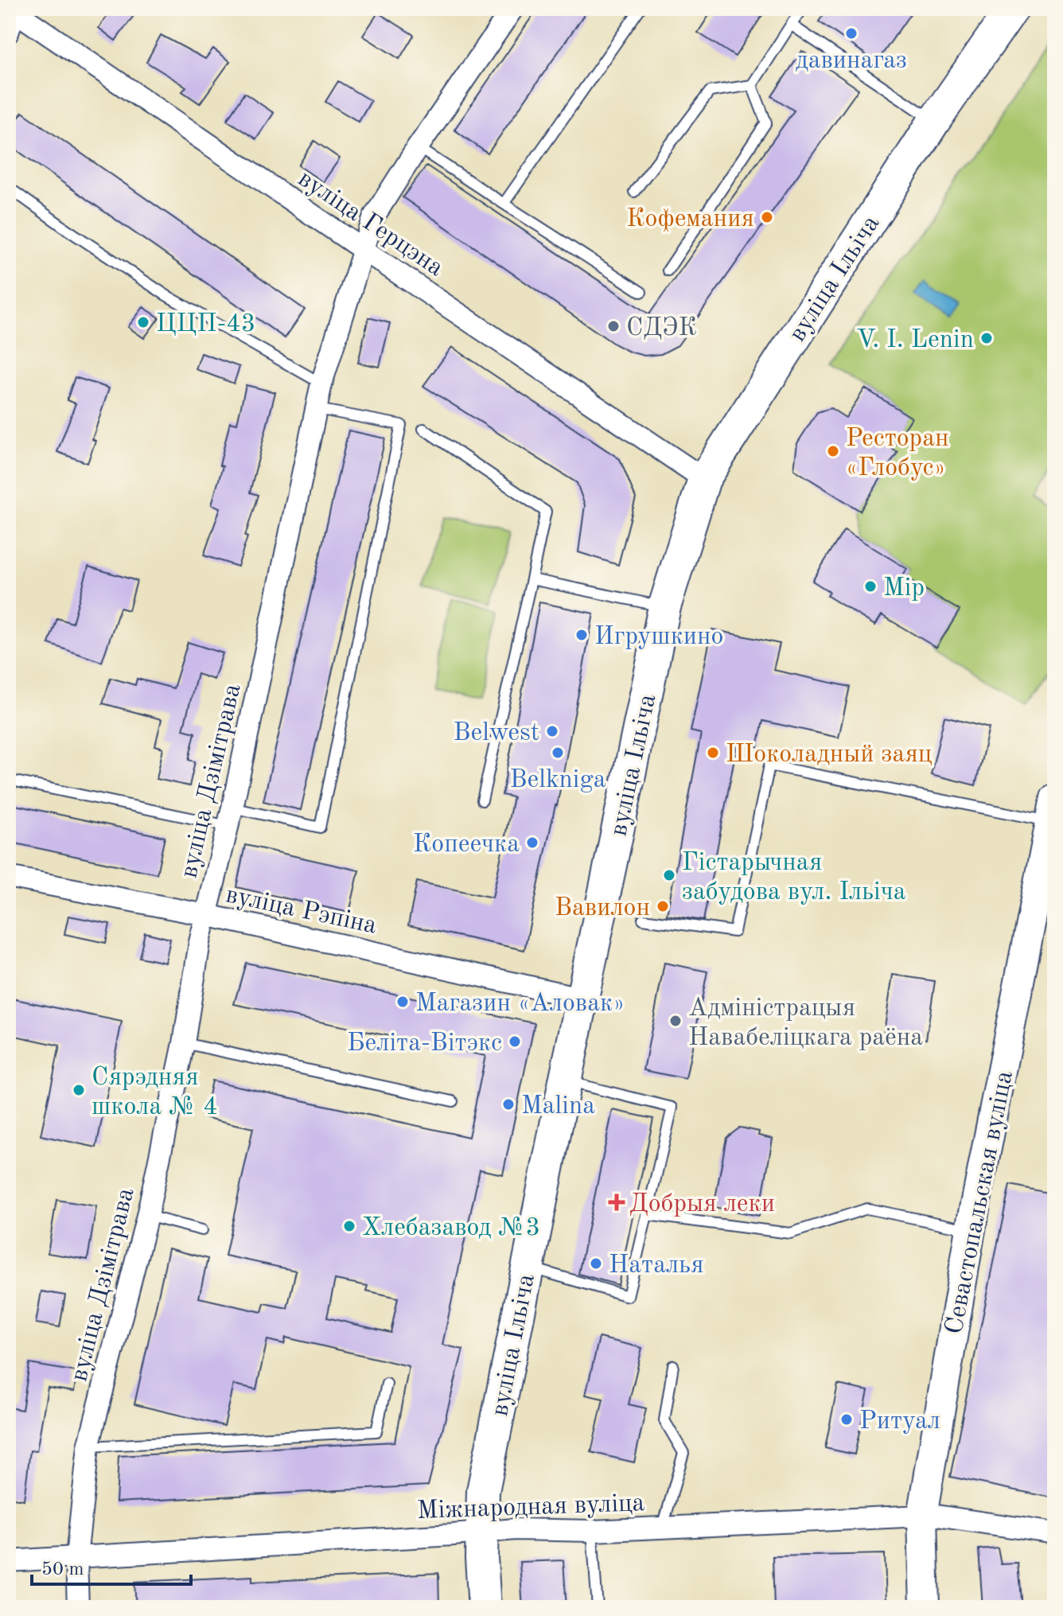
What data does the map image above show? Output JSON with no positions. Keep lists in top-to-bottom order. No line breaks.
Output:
{"streets":{"main road":["вуліца Ільіча"],"street":["вуліца Герцэна","вуліца Дзімітрава","вуліца Рэпіна","Севастопальская вуліца","Міжнародная вуліца"]},"crossings":[["вуліца Герцэна","вуліца Ільіча"],["вуліца Герцэна","вуліца Дзімітрава"],["вуліца Ільіча","вуліца Рэпіна"],["вуліца Ільіча","Міжнародная вуліца"],["вуліца Дзімітрава","вуліца Рэпіна"],["вуліца Дзімітрава","Міжнародная вуліца"],["Севастопальская вуліца","Міжнародная вуліца"]],"places":{"other":["давинагаз","Кофемания","ЦЦП-43","СДЭК","V. I. Lenin","Ресторан «Глобус»","Мір","Игрушкино","Belwest","Belkniga","Шоколадный заяц","Копеечка","Гістарычная забудова вул. Ільіча","Вавилон","Магазин «Аловак»","Адміністрацыя Навабеліцкага раёна","Беліта-Вітэкс","Сярэдняя школа № 4","Malina","Хлебазавод №3","Наталья","Ритуал"],"health":["Добрыя леки"]},"scale_bar":"50 m"}
